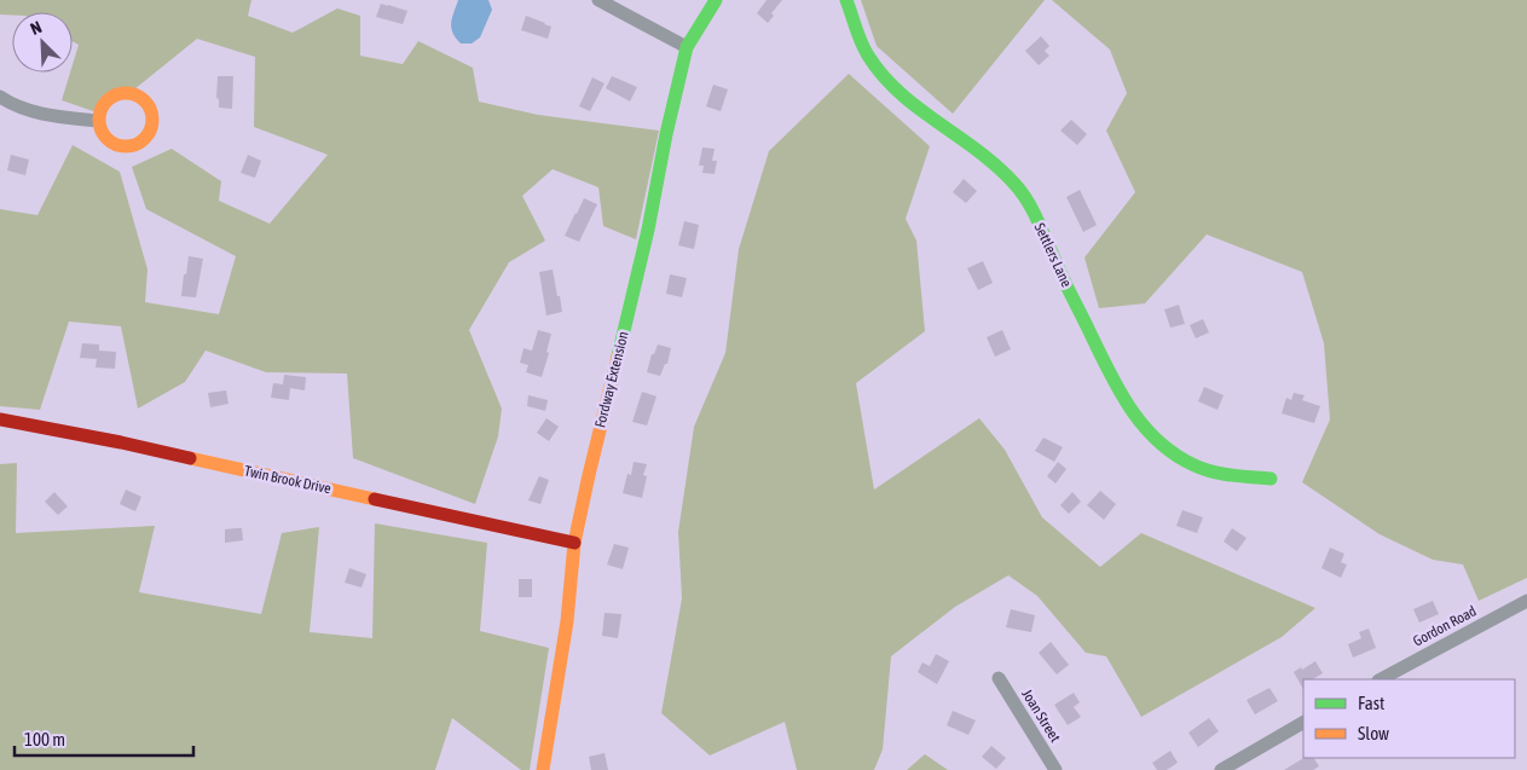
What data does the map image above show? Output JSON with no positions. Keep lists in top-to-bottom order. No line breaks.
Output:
{"streets":{"street":["Settlers Lane","Fordway Extension","Twin Brook Drive","Gordon Road","Joan Street"]},"crossings":[["Fordway Extension","Twin Brook Drive"]],"legend":["Fast","Slow"],"scale_bar":"100 m","north":"top left"}
